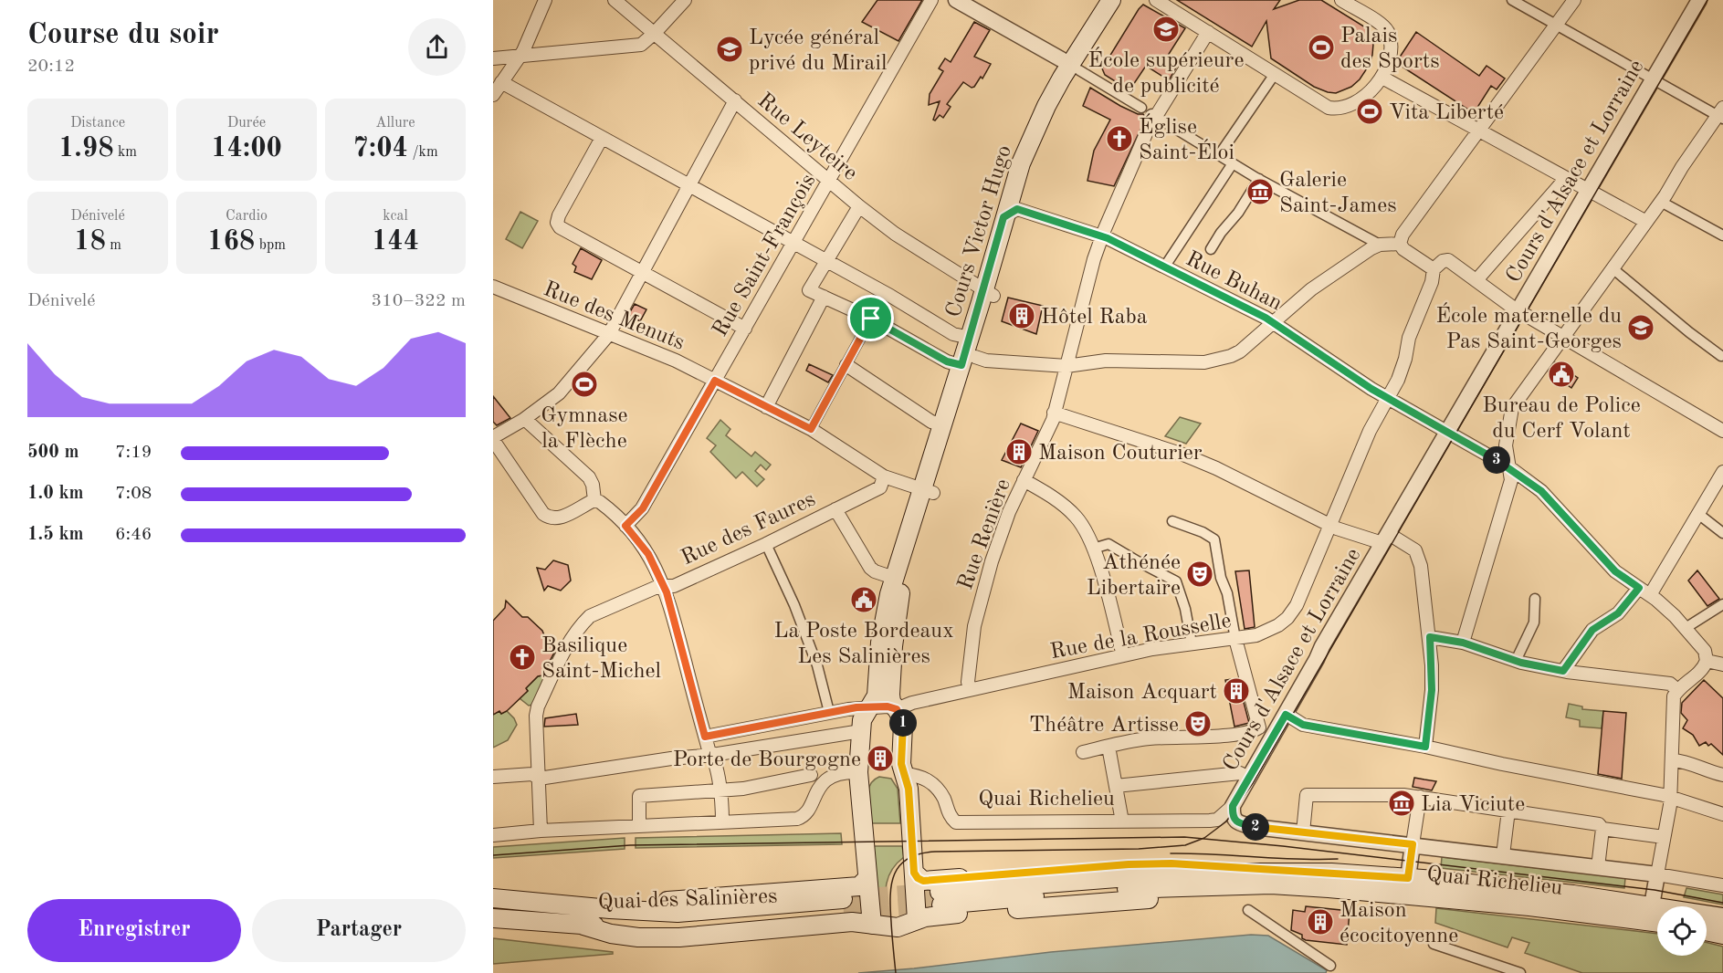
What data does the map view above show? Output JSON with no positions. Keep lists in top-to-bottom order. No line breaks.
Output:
{"streets":{"main road":["Cours Victor Hugo","Quai Richelieu","Quai des Salinières"],"street":["Rue Leyteire","Cours d'Alsace et Lorraine","Rue Saint-François","Rue Buhan","Rue des Menuts","Rue des Faures","Rue Renière","Rue de la Rousselle"]},"crossings":[["Rue Leyteire","Cours Victor Hugo"],["Rue Leyteire","Rue Saint-François"],["Cours d'Alsace et Lorraine","Rue Buhan"],["Cours d'Alsace et Lorraine","Quai Richelieu"],["Cours Victor Hugo","Rue Buhan"],["Cours Victor Hugo","Rue des Menuts"],["Cours Victor Hugo","Rue de la Rousselle"],["Cours Victor Hugo","Quai Richelieu"],["Rue Saint-François","Rue des Menuts"],["Rue Buhan","Rue Renière"],["Rue Buhan","Rue de la Rousselle"],["Rue des Menuts","Rue des Faures"],["Rue Renière","Rue de la Rousselle"]],"places":{"school or university":["École supérieure de publicité","Lycée général privé du Mirail","École maternelle du Pas Saint-Georges"],"sports":["Palais des Sports","Vita Liberté","Gymnase la Flèche"],"church":["Église Saint-Éloi","Basilique Saint-Michel"],"museum":["Galerie Saint-James","Lia Viciute"],"building":["Hôtel Raba","Maison Couturier","Maison Acquart","Porte de Bourgogne","Maison écocitoyenne"],"public building":["Bureau de Police du Cerf Volant","La Poste Bordeaux Les Salinières"],"theatre":["Athénée Libertaire","Théâtre Artisse"]},"page":{"heading":["Course du soir","20:12"],"stats":[["Distance","1.98 km"],["Durée","14:00"],["Allure","7:04 /km"],["Dénivelé","18 m"],["Cardio","168 bpm"],["kcal","144"]],"chart":["Dénivelé","310–322 m"],"list":[{"name":"500 m","note":"7:19"},{"name":"1.0 km","note":"7:08"},{"name":"1.5 km","note":"6:46"}],"pins":["3","1","2"],"buttons":["Enregistrer","Partager"]}}
